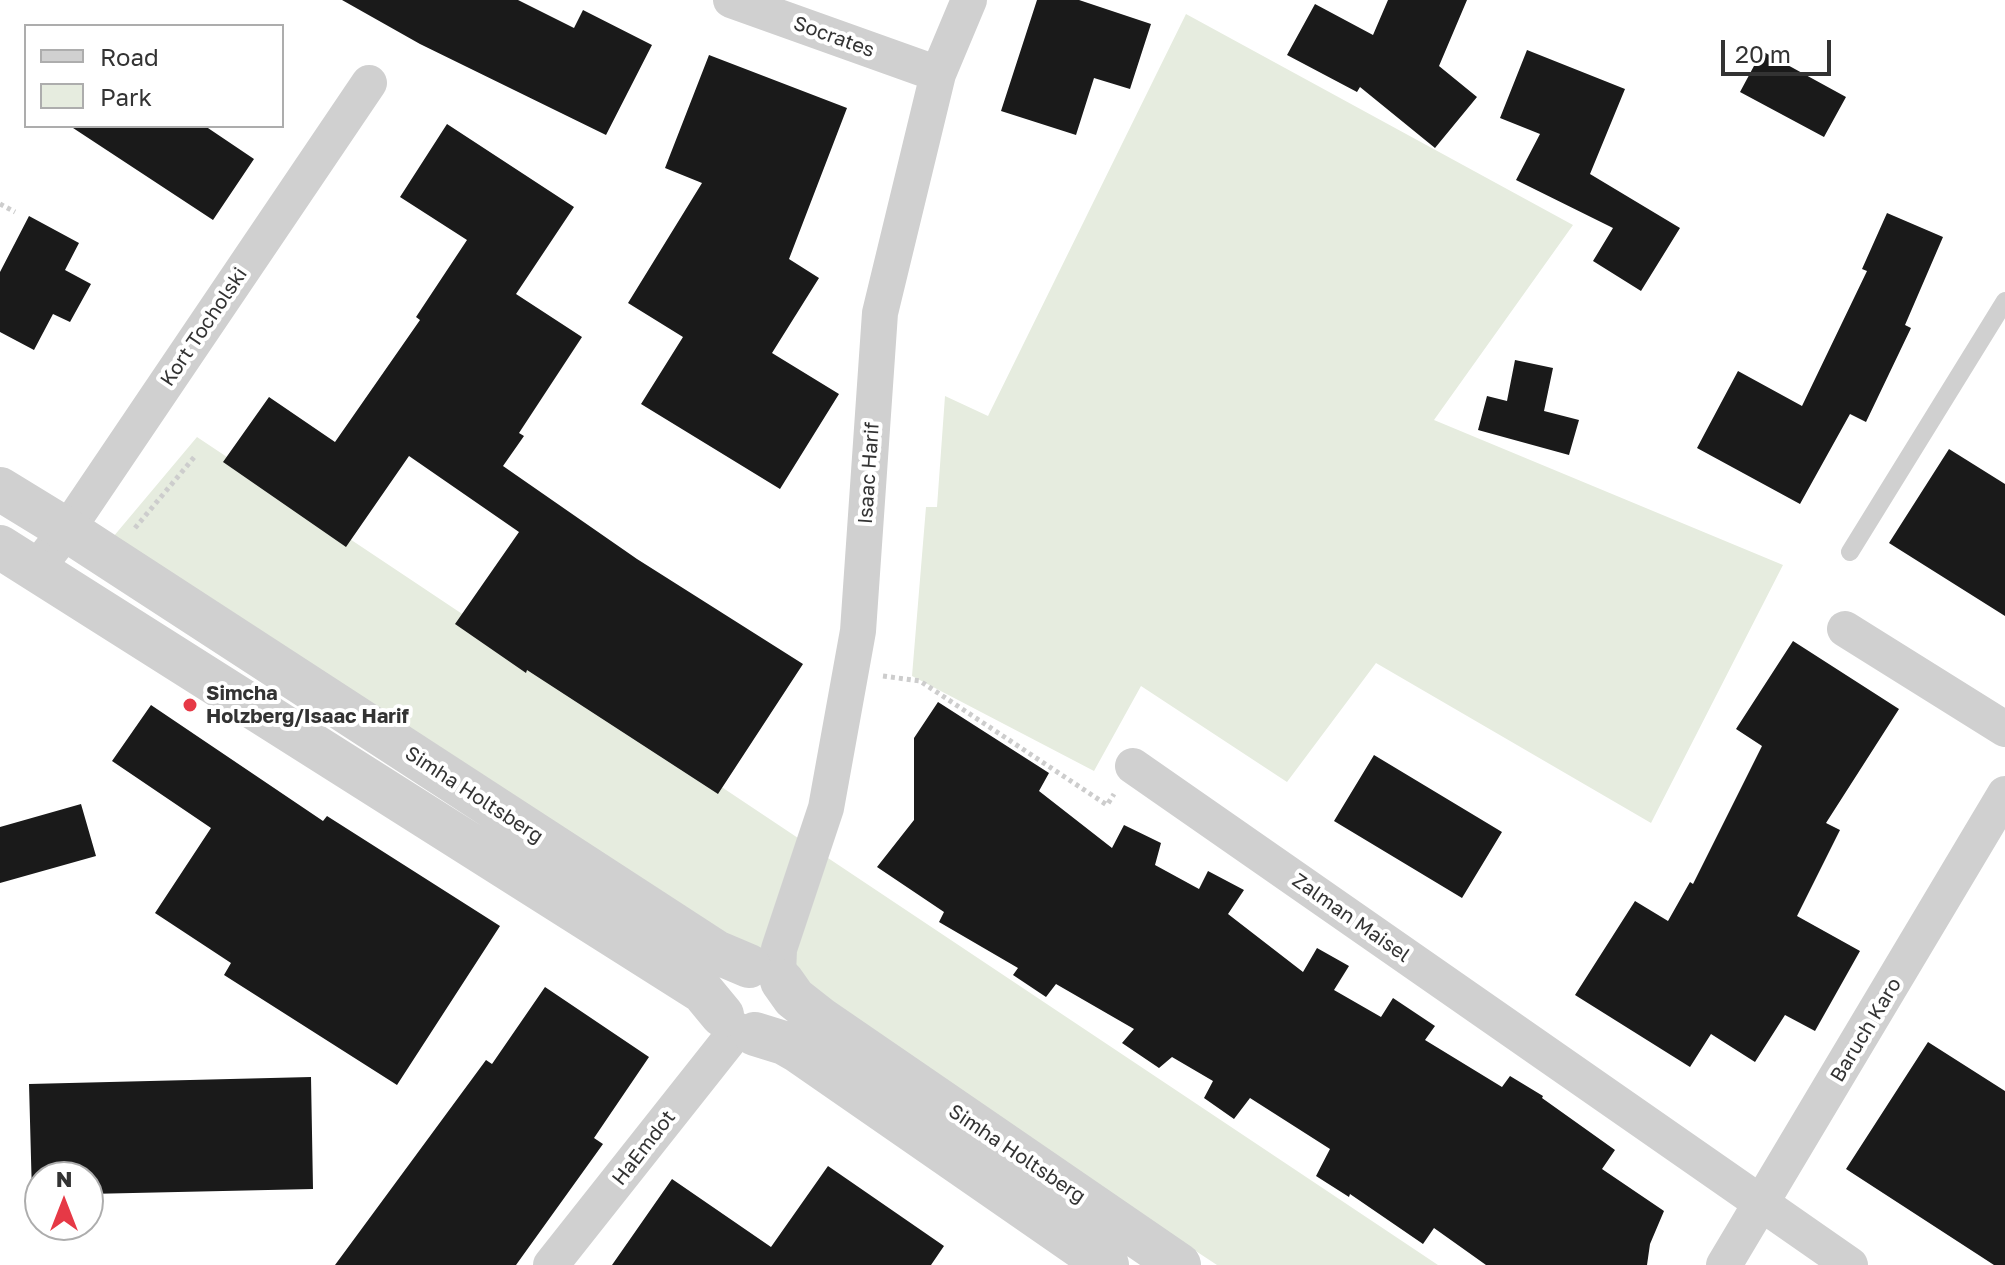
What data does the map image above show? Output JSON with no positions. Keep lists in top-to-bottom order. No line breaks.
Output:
{"streets":{"street":["Socrates","Kort Tocholski","Isaac Harif","Simha Holtsberg","Zalman Maisel","Baruch Karo","HaEmdot"]},"crossings":[["Socrates","Isaac Harif"],["Kort Tocholski","Simha Holtsberg"],["Isaac Harif","Simha Holtsberg"],["Isaac Harif","HaEmdot"],["Simha Holtsberg","HaEmdot"],["Zalman Maisel","Baruch Karo"]],"places":["Simcha Holzberg/Isaac Harif"],"legend":["Road","Park"],"scale_bar":"20 m","north":"top"}
